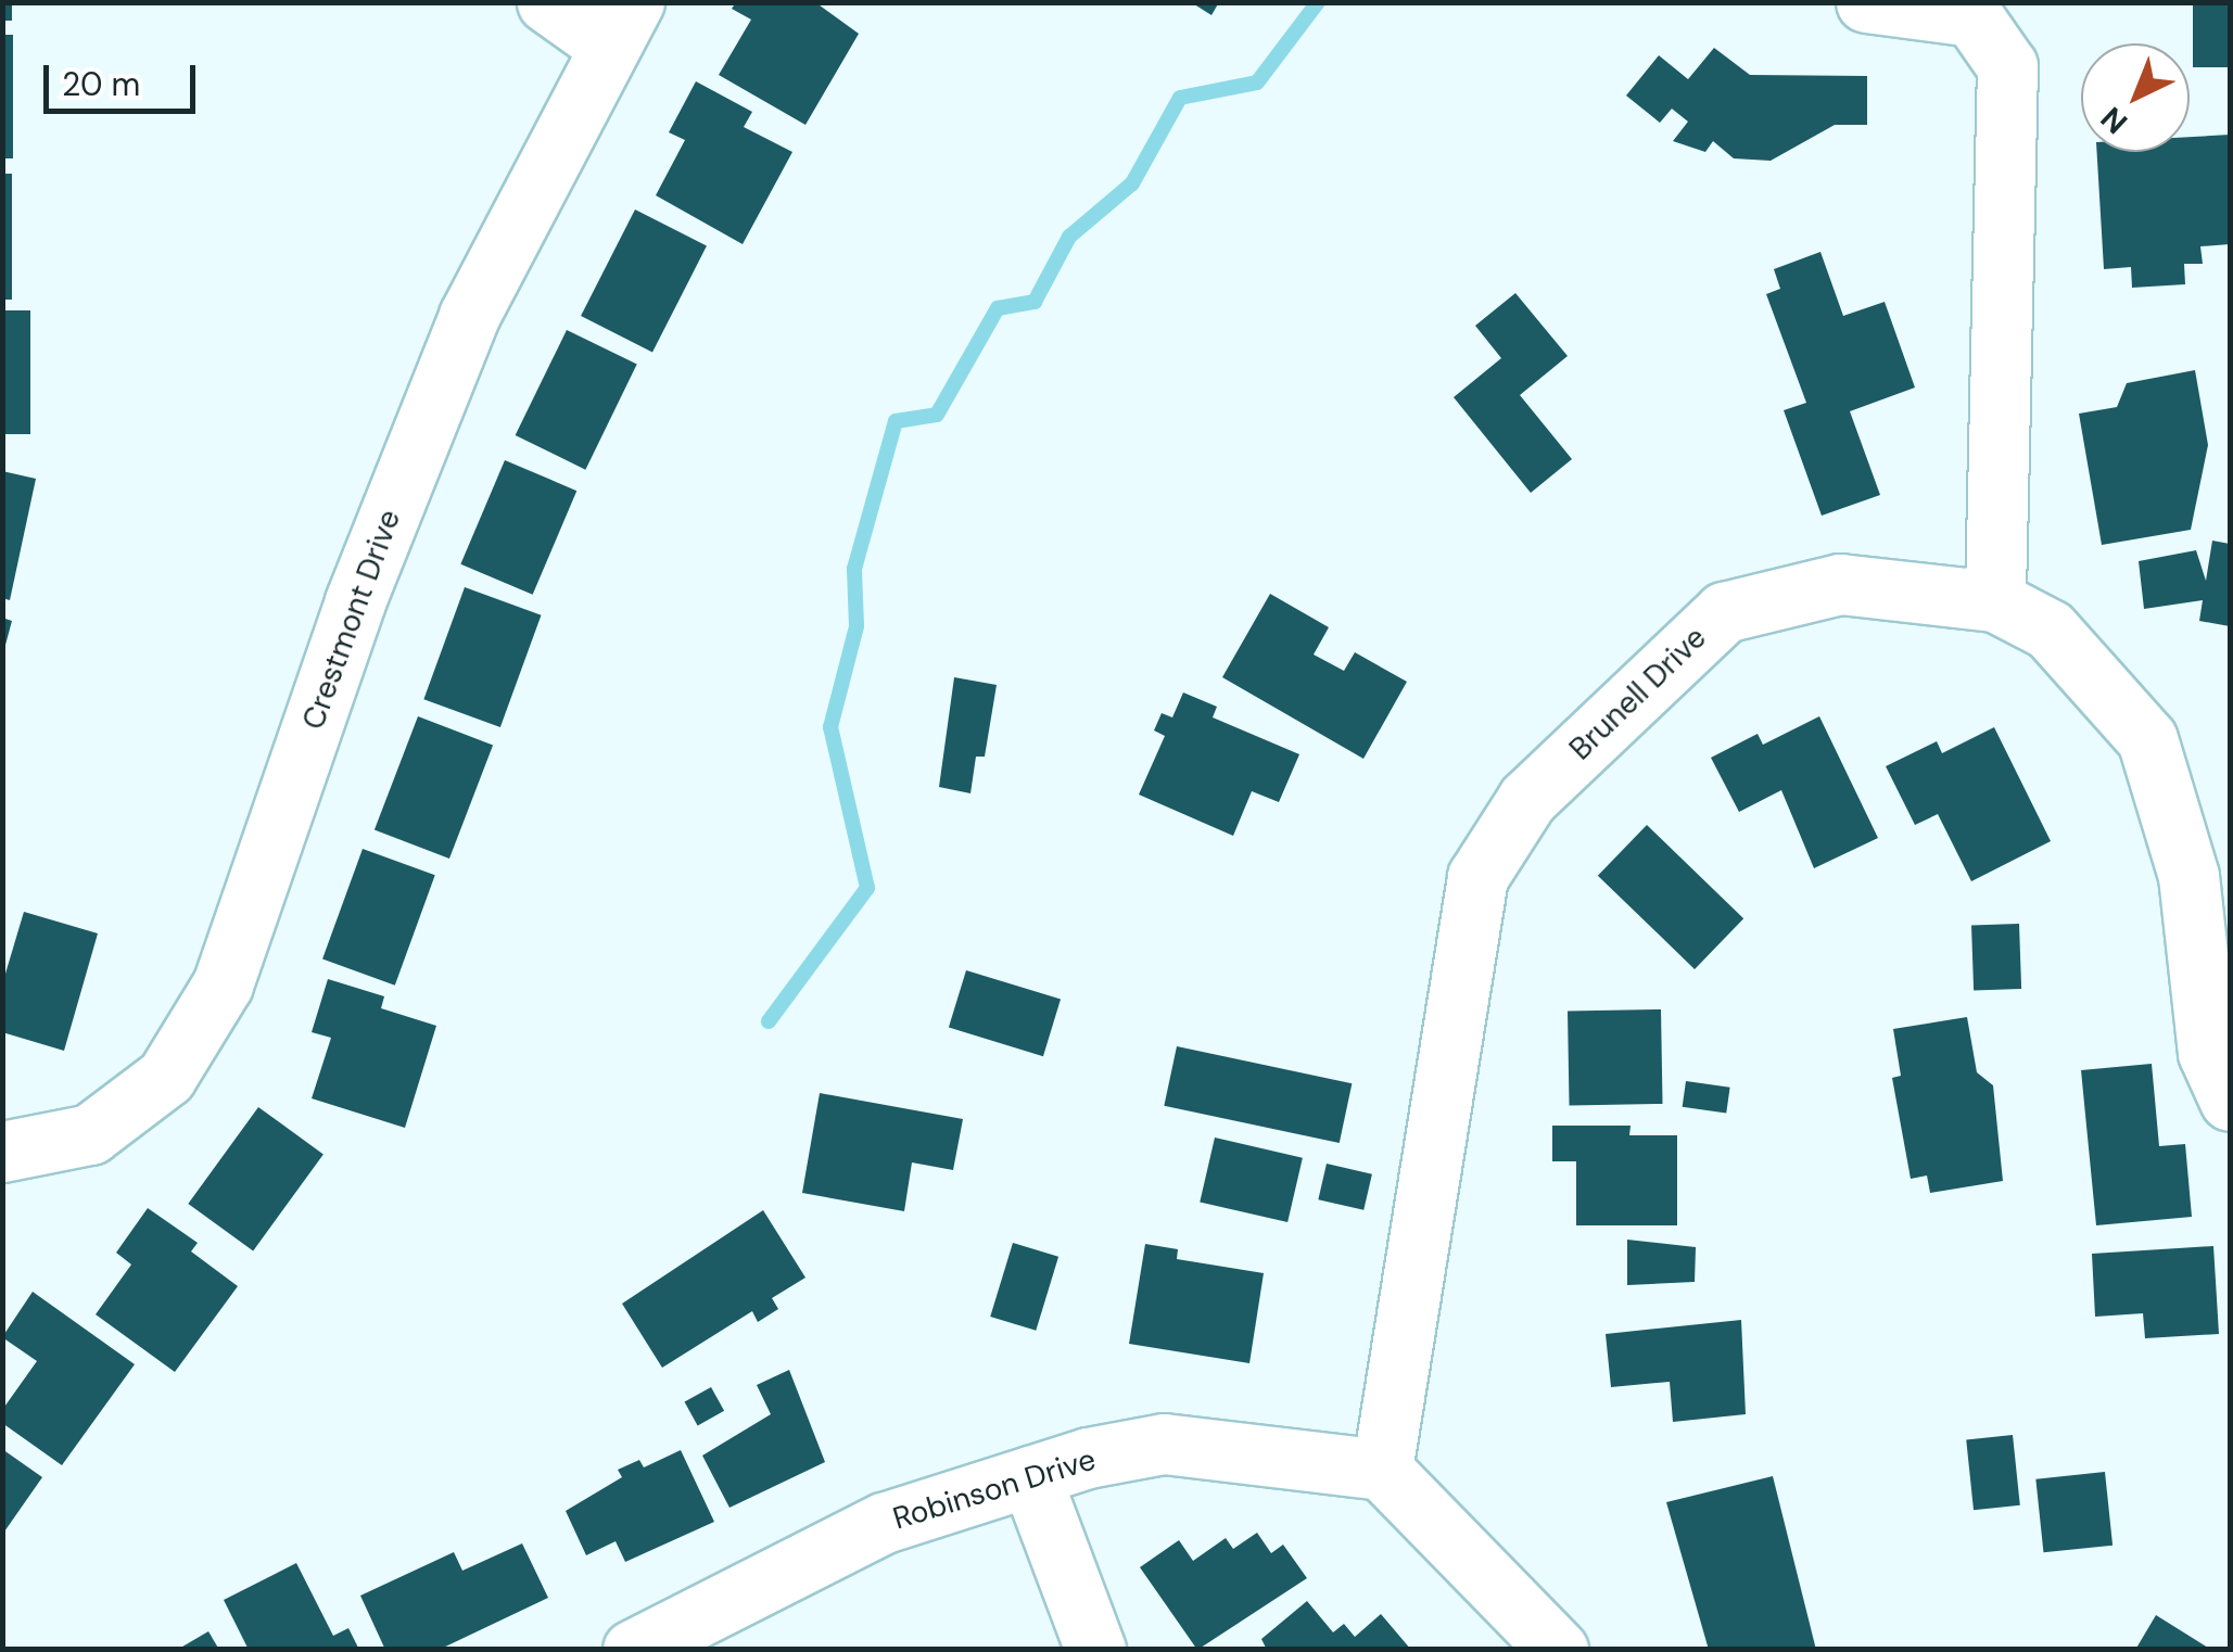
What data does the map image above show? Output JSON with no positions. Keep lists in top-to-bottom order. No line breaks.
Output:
{"streets":{"street":["Crestmont Drive","Brunell Drive","Robinson Drive"]},"crossings":[["Brunell Drive","Robinson Drive"]],"scale_bar":"20 m","north":"bottom left"}
